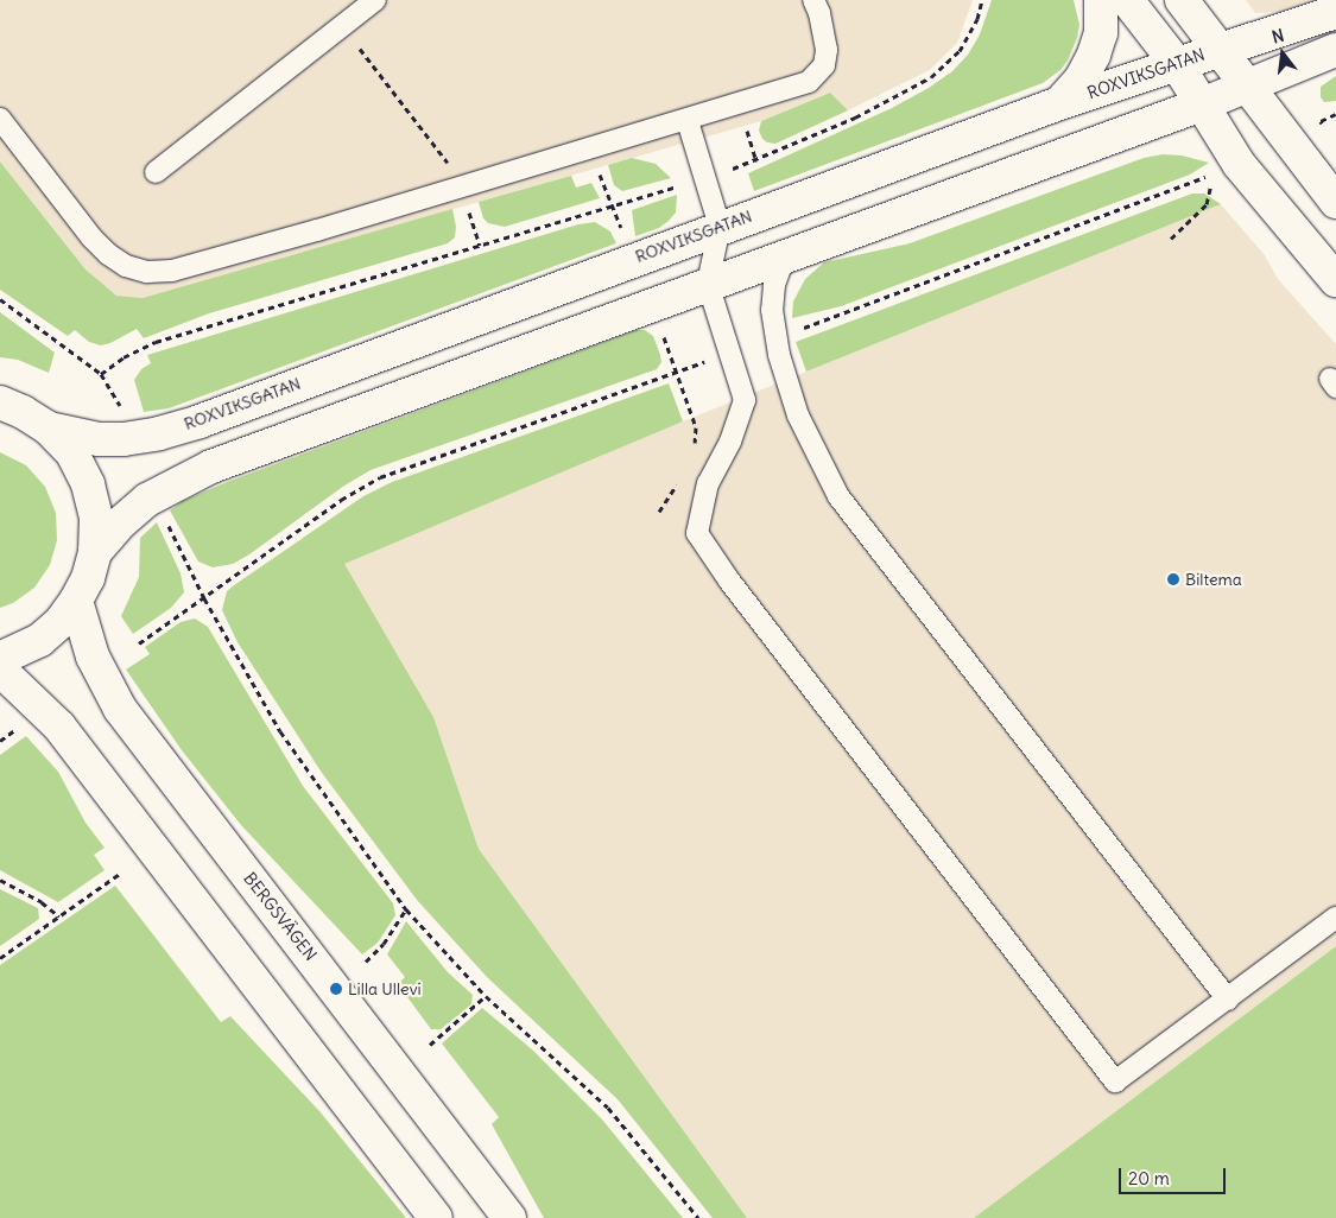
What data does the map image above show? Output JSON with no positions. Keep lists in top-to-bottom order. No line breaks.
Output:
{"streets":{"street":["ROXVIKSGATAN","BERGSVÄGEN"]},"places":["Biltema","Lilla Ullevi"],"scale_bar":"20 m","north":"top"}
